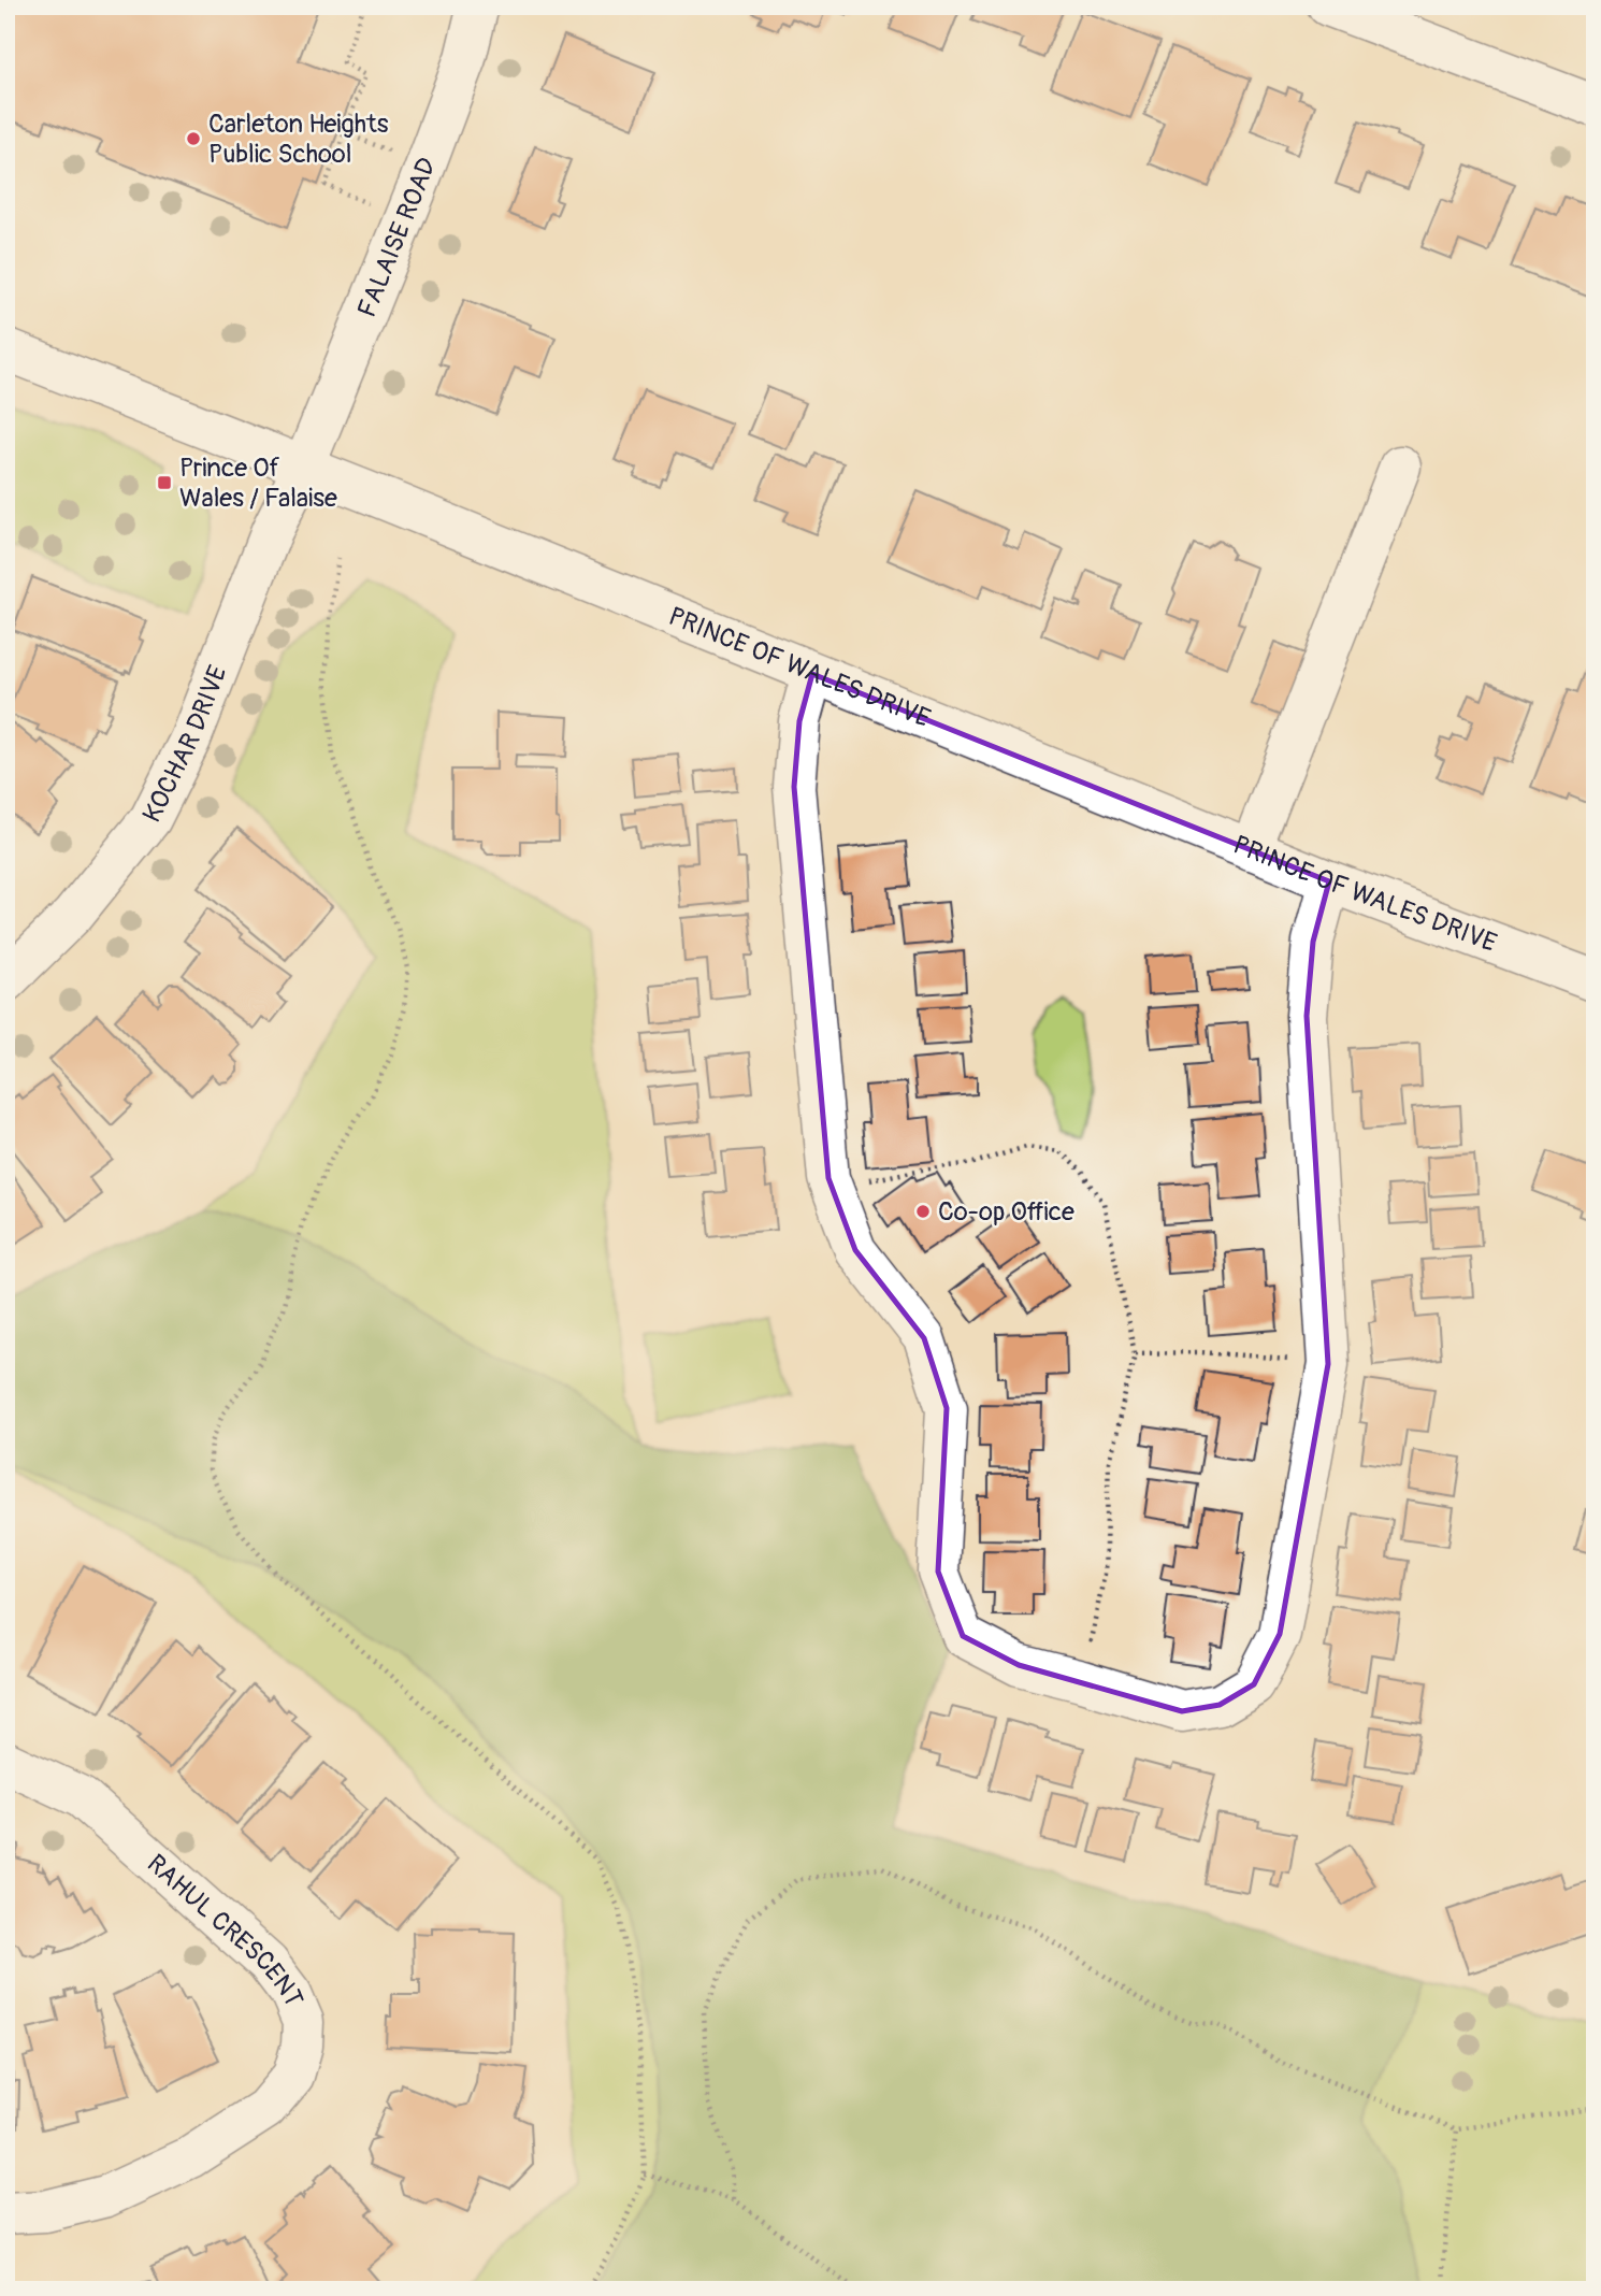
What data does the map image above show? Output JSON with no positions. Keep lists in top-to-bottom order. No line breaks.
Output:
{"streets":{"street":["FALAISE ROAD","PRINCE OF WALES DRIVE","KOCHAR DRIVE","RAHUL CRESCENT"]},"crossings":[["FALAISE ROAD","PRINCE OF WALES DRIVE"],["FALAISE ROAD","KOCHAR DRIVE"],["PRINCE OF WALES DRIVE","KOCHAR DRIVE"]],"places":{"other":["Carleton Heights Public School","Co-op Office"],"transit":["Prince Of Wales / Falaise"]}}
